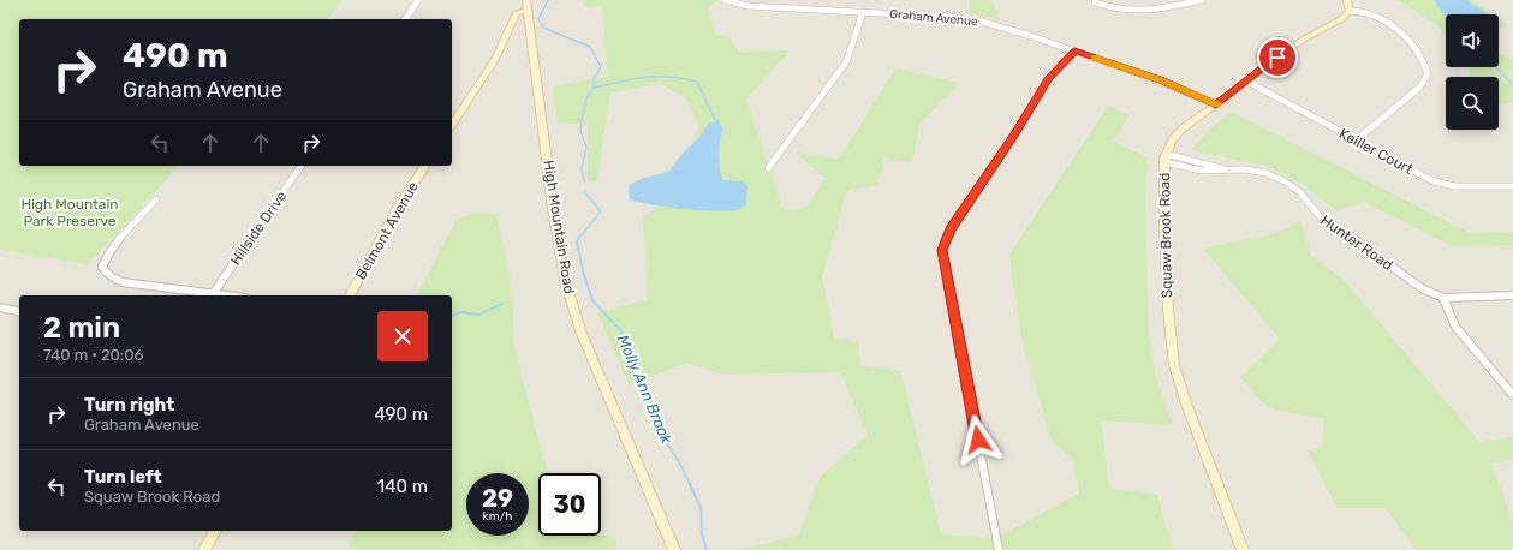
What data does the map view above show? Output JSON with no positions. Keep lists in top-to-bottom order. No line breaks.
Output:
{"streets":{"street":["Graham Avenue","Keiller Court","High Mountain Road","Hillside Drive","Belmont Avenue","Squaw Brook Road","Hunter Road"]},"crossings":[["Graham Avenue","Squaw Brook Road"],["Keiller Court","Squaw Brook Road"],["Squaw Brook Road","Hunter Road"]],"water":["Molly Ann Brook"],"parks":["High Mountain Park Preserve"],"page":{"turn":["490 m","Graham Avenue"],"heading":["2 min","740 m · 20:06"],"list":[{"name":"Turn right","note":"Graham Avenue","value":"490 m"},{"name":"Turn left","note":"Squaw Brook Road","value":"140 m"}],"speed":"29 km/h","limit":"30"}}
